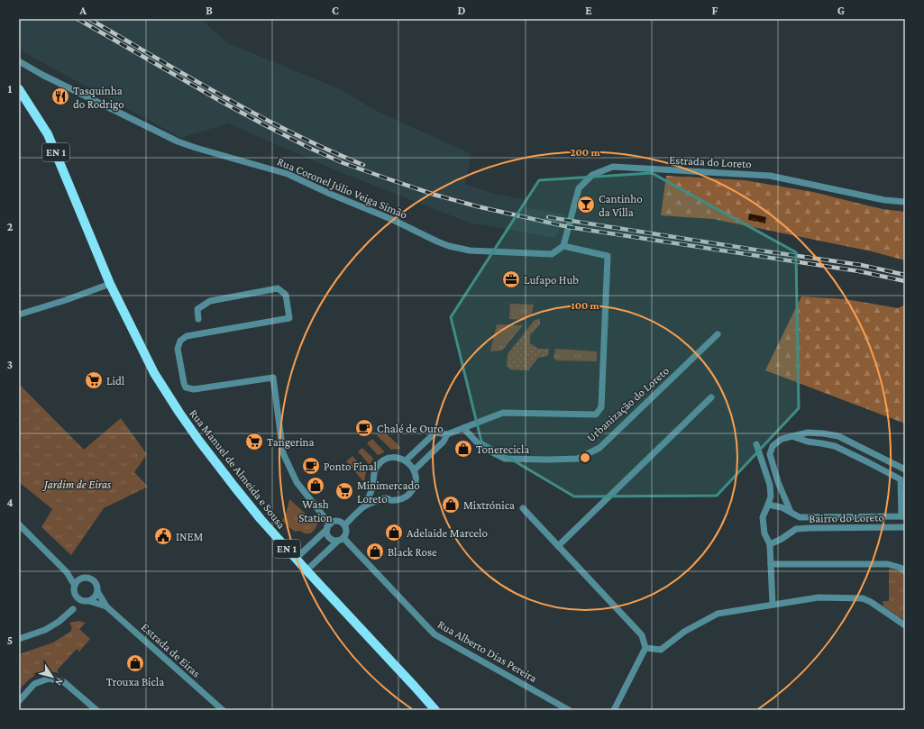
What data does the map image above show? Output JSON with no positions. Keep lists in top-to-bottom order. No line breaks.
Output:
{"streets":{"main road":["EN 1","Rua Manuel de Almeida e Sousa"],"street":["Estrada do Loreto","Rua Coronel Júlio Veiga Simão","Urbanização do Loreto","Bairro do Loreto","Estrada de Eiras","Rua Alberto Dias Pereira"]},"crossings":[["Estrada do Loreto","Rua Coronel Júlio Veiga Simão"]],"parks":["Jardim de Eiras"],"places":{"restaurant":["Tasquinha do Rodrigo"],"bar":["Cantinho da Villa"],"office":["Lufapo Hub"],"supermarket":["Lidl","Tangerina","Minimercado Loreto"],"cafe":["Chalé de Ouro","Ponto Final"],"shop":["Tonerecicla","Wash Station","Mixtrónica","Adelaide Marcelo","Black Rose","Trouxa Bicla"],"public building":["INEM"]},"north":"bottom right","grid":{"columns":["A","B","C","D","E","F","G"],"rows":["1","2","3","4","5"]},"rings":["200 m","100 m"]}
